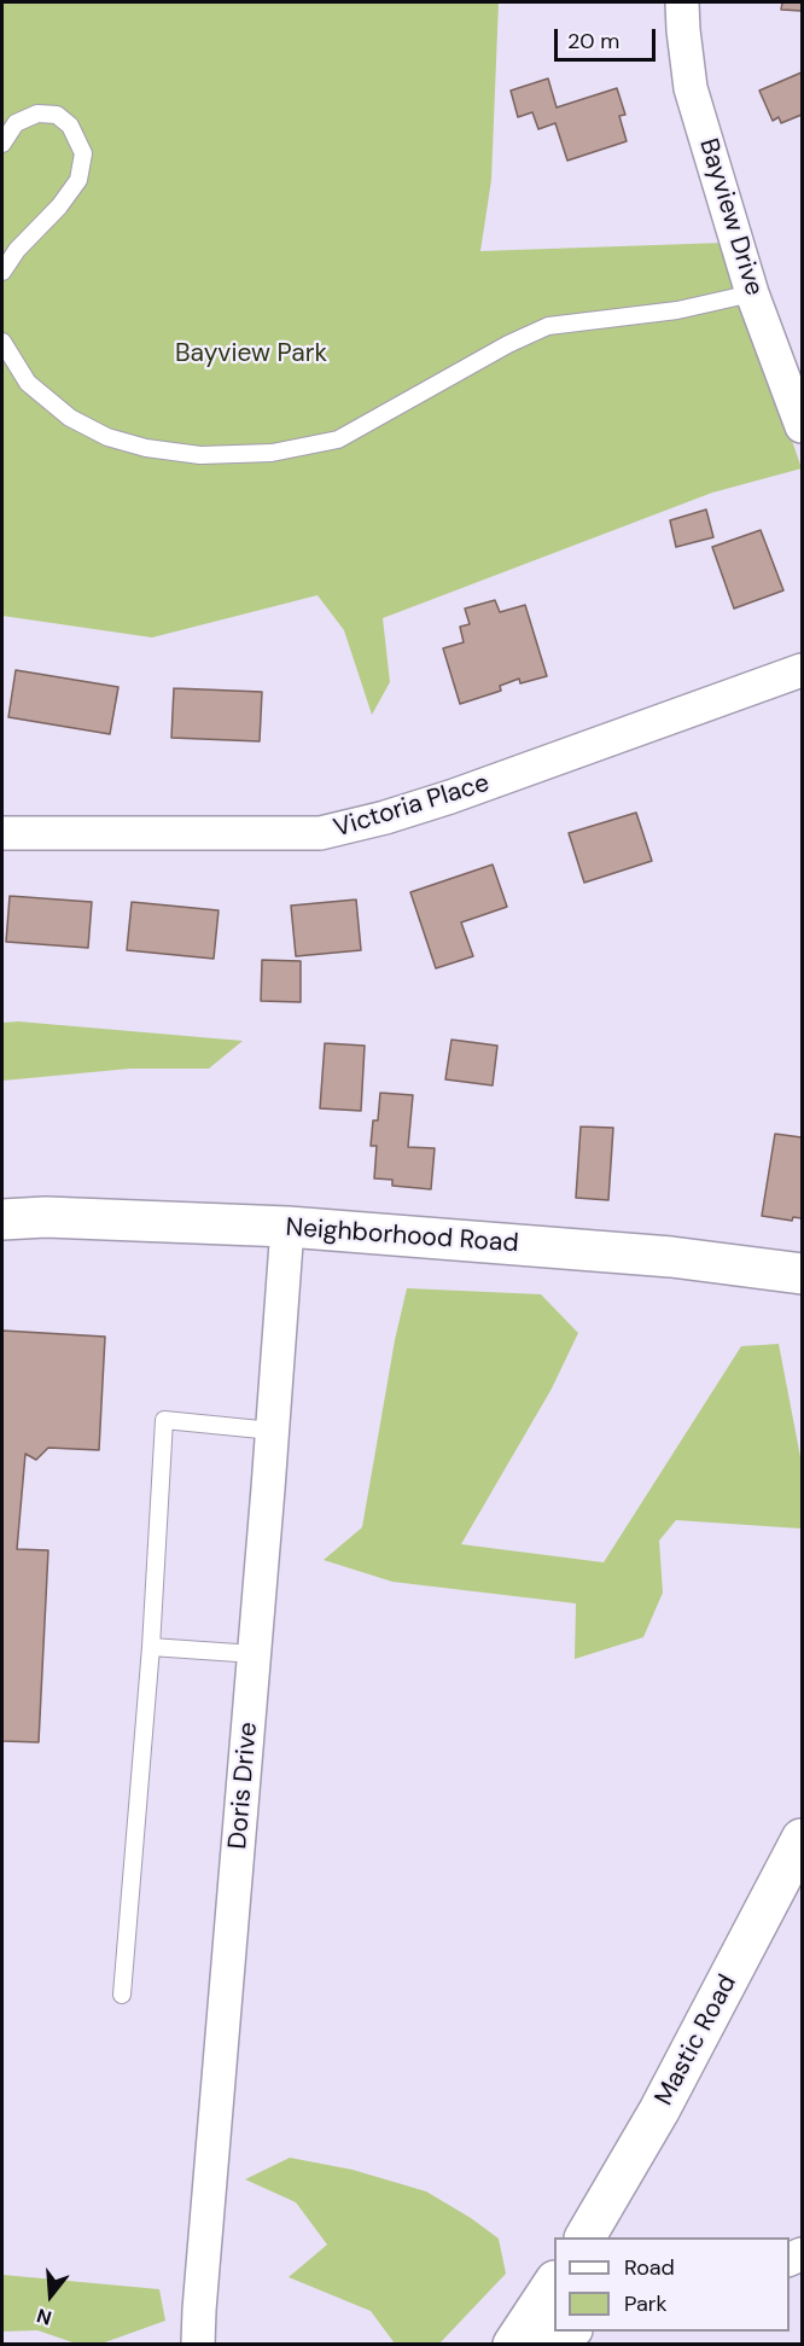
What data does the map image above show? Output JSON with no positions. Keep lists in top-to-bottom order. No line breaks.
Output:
{"streets":{"street":["Bayview Drive","Victoria Place","Neighborhood Road","Doris Drive","Mastic Road"]},"crossings":[["Neighborhood Road","Doris Drive"]],"parks":["Bayview Park"],"legend":["Road","Park"],"scale_bar":"20 m","north":"bottom"}
